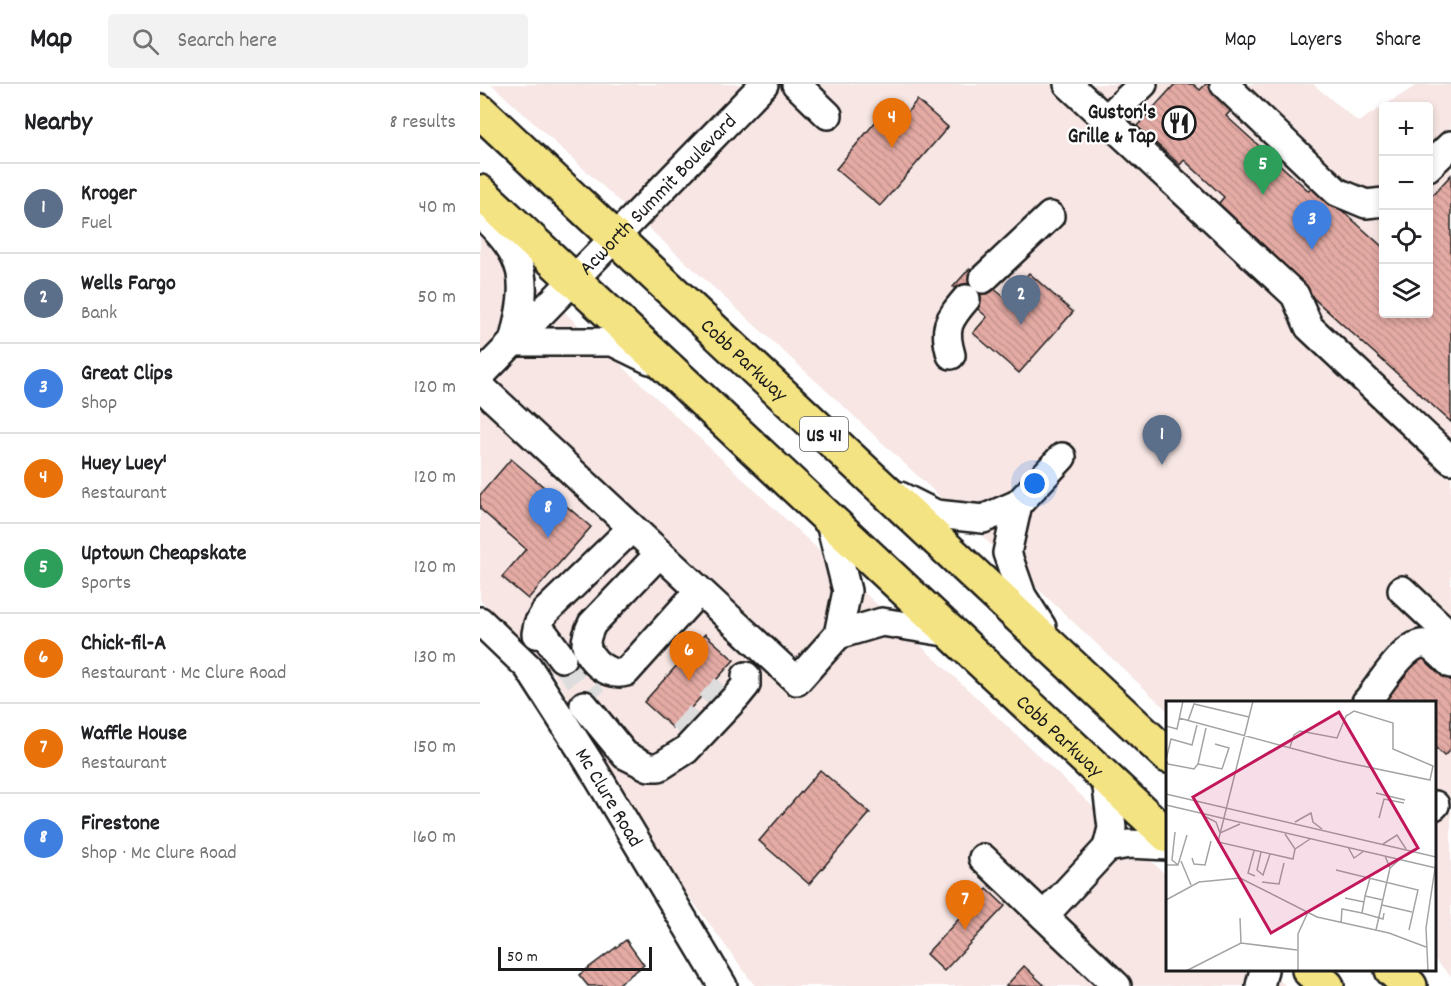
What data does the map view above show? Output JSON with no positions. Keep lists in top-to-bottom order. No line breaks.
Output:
{"streets":{"main road":["Cobb Parkway","US 41"],"street":["Acworth Summit Boulevard","Mc Clure Road"]},"crossings":[["Acworth Summit Boulevard","Cobb Parkway"]],"places":{"restaurant":["Guston's Grille & Tap"]},"scale_bar":"50 m","page":{"header":"Map","search":"Search here","nav":["Map","Layers","Share"],"heading":["Nearby","8 results"],"pins":["4","5","3","2","1","8","6","7"],"map_buttons":["+","−"],"list":[{"mark":"1","name":"Kroger","note":"Fuel","value":"40 m"},{"mark":"2","name":"Wells Fargo","note":"Bank","value":"50 m"},{"mark":"3","name":"Great Clips","note":"Shop","value":"120 m"},{"mark":"4","name":"Huey Luey'","note":"Restaurant","value":"120 m"},{"mark":"5","name":"Uptown Cheapskate","note":"Sports","value":"120 m"},{"mark":"6","name":"Chick-fil-A","note":"Restaurant · Mc Clure Road","value":"130 m"},{"mark":"7","name":"Waffle House","note":"Restaurant","value":"150 m"},{"mark":"8","name":"Firestone","note":"Shop · Mc Clure Road","value":"160 m"}],"scale":"50 m"}}
